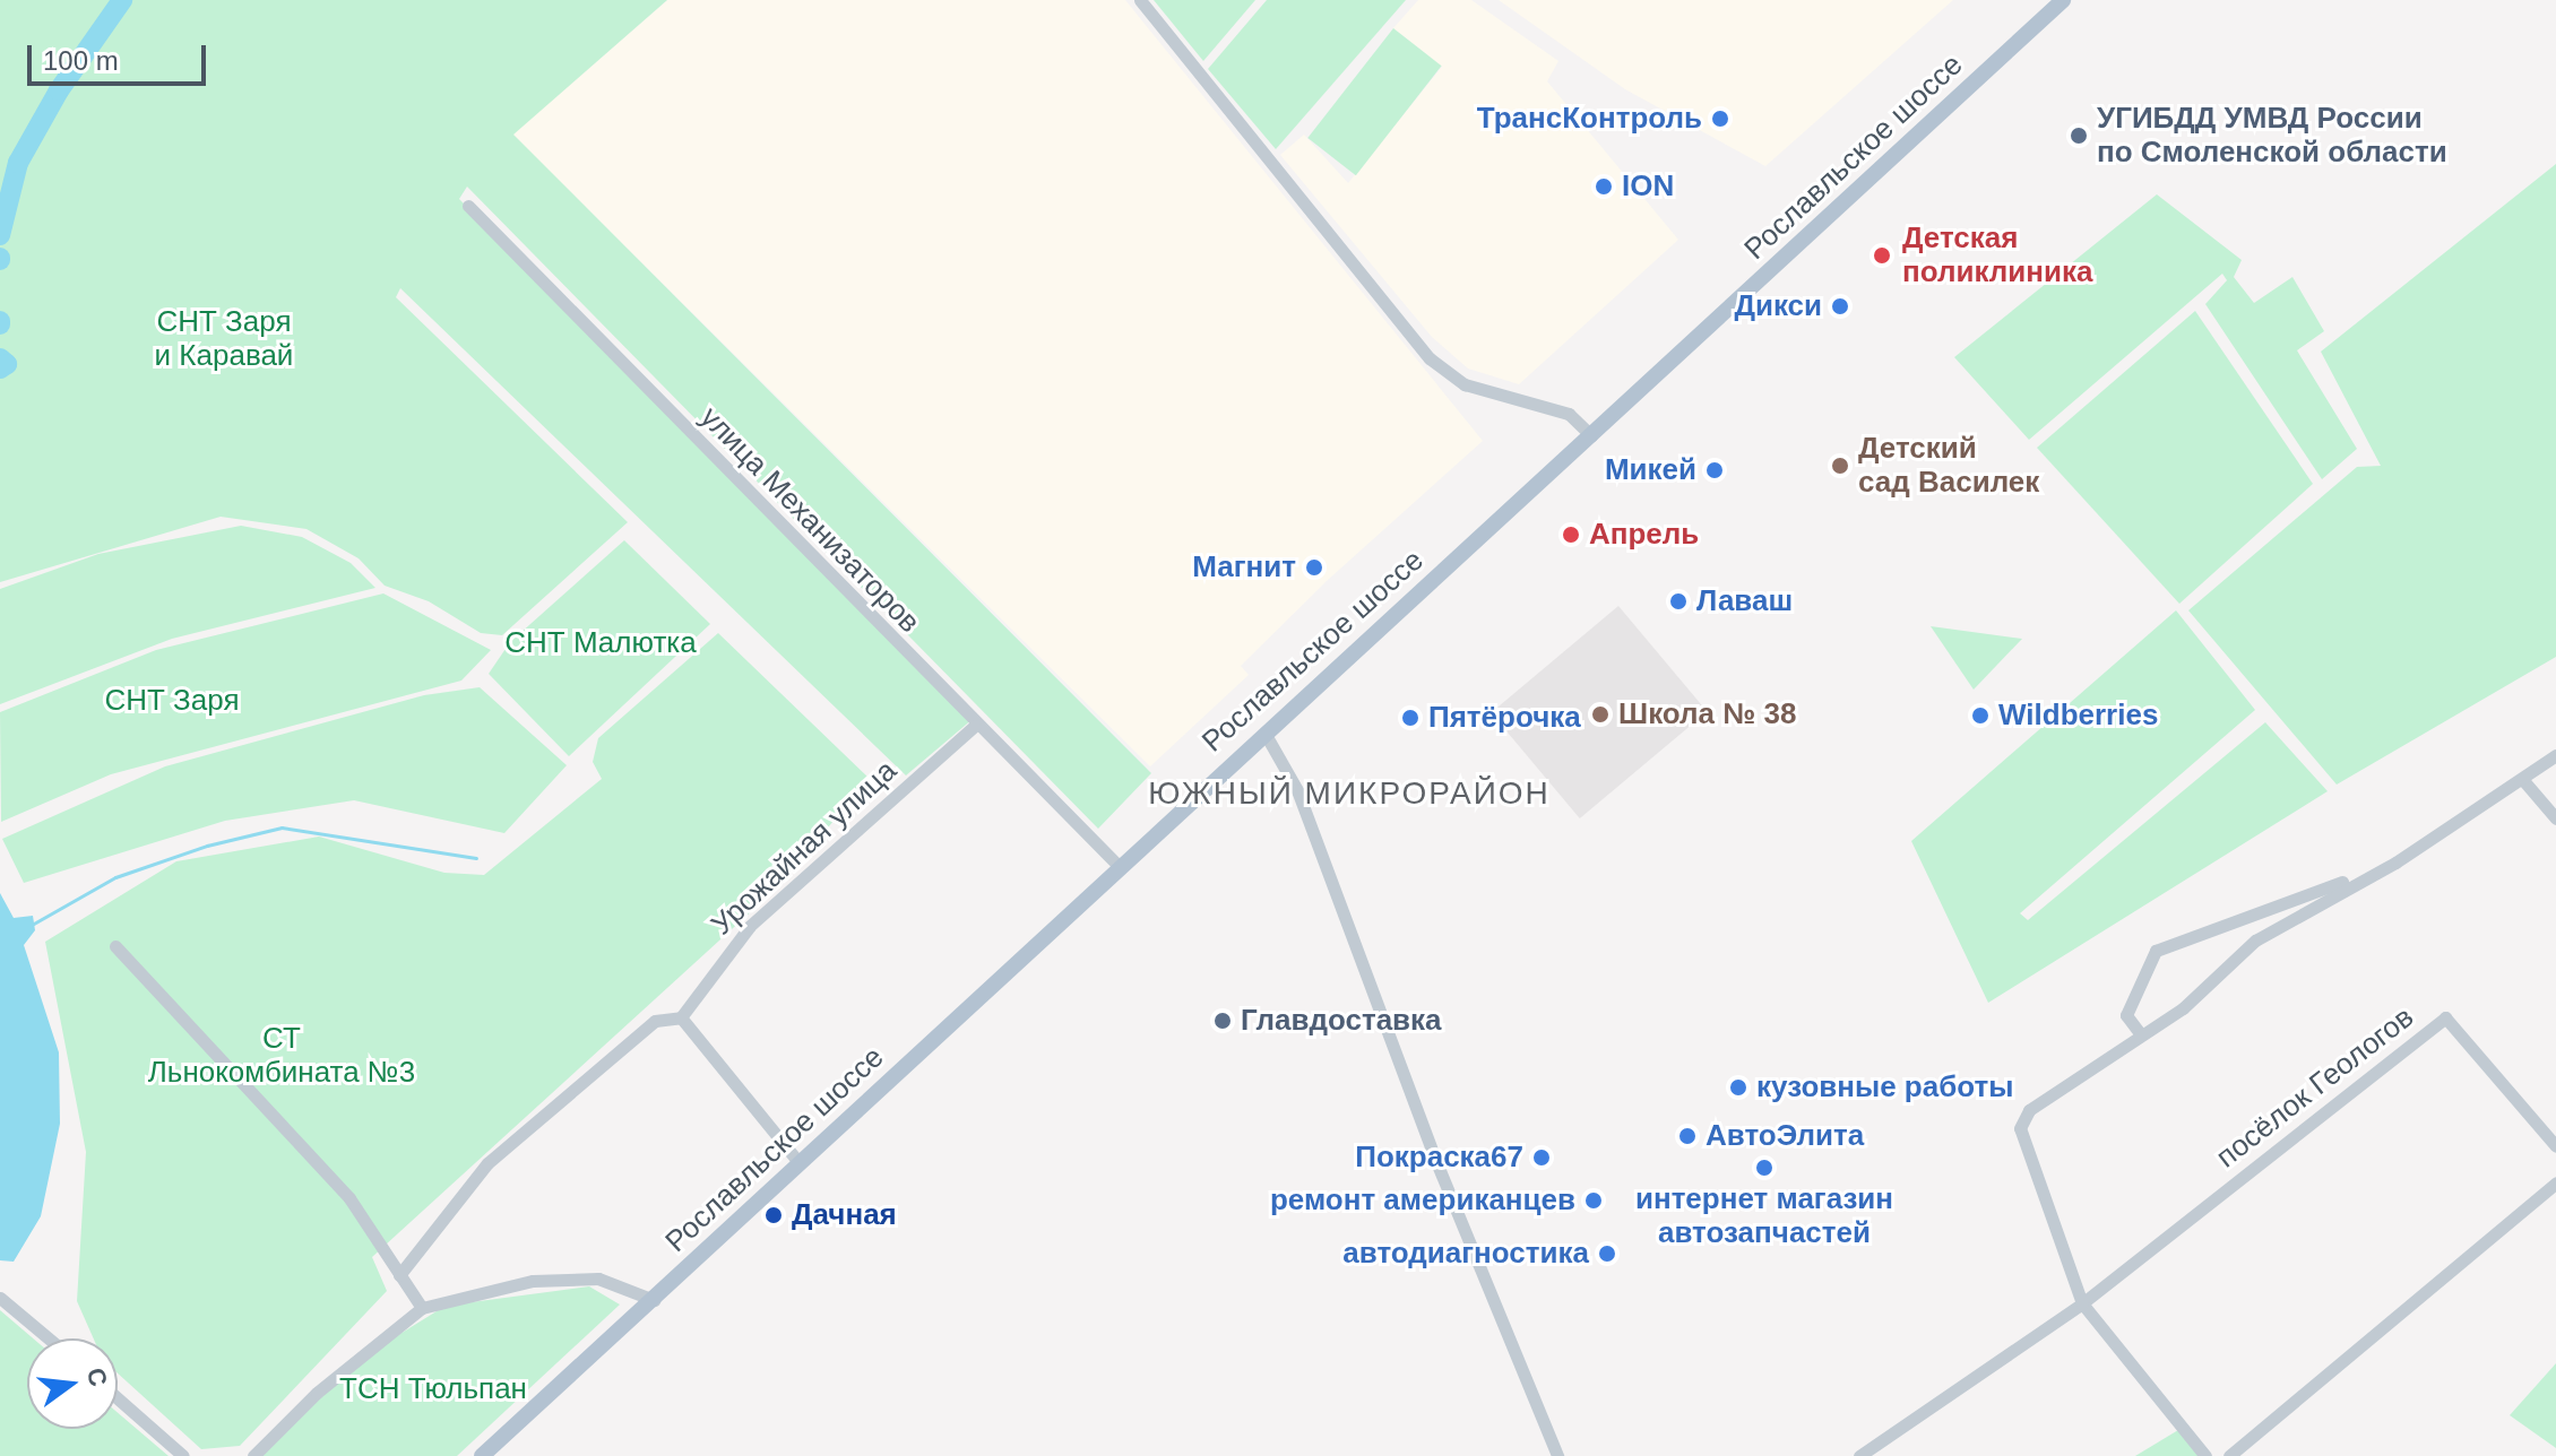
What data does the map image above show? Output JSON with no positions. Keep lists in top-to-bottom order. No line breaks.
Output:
{"streets":{"main road":["Рославльское шоссе"],"street":["улица Механизаторов","Урожайная улица","посёлок Геологов"]},"crossings":[["Рославльское шоссе","улица Механизаторов"],["улица Механизаторов","Урожайная улица"]],"districts":["ЮЖНЫЙ МИКРОРАЙОН"],"parks":["СНТ Заря и Каравай","СНТ Малютка","СНТ Заря","СТ Льнокомбината №3","ТСН Тюльпан"],"places":["ТрансКонтроль","УГИБДД УМВД России по Смоленской области","ION","Детская поликлиника","Дикси","Детский сад Василек","Микей","Апрель","Магнит","Лаваш","Школа № 38","Wildberries","Пятёрочка","Главдоставка","кузовные работы","АвтоЭлита","Покраска67","интернет магазин автозапчастей","ремонт американцев","Дачная","автодиагностика"],"scale_bar":"100 m","north":"right"}
